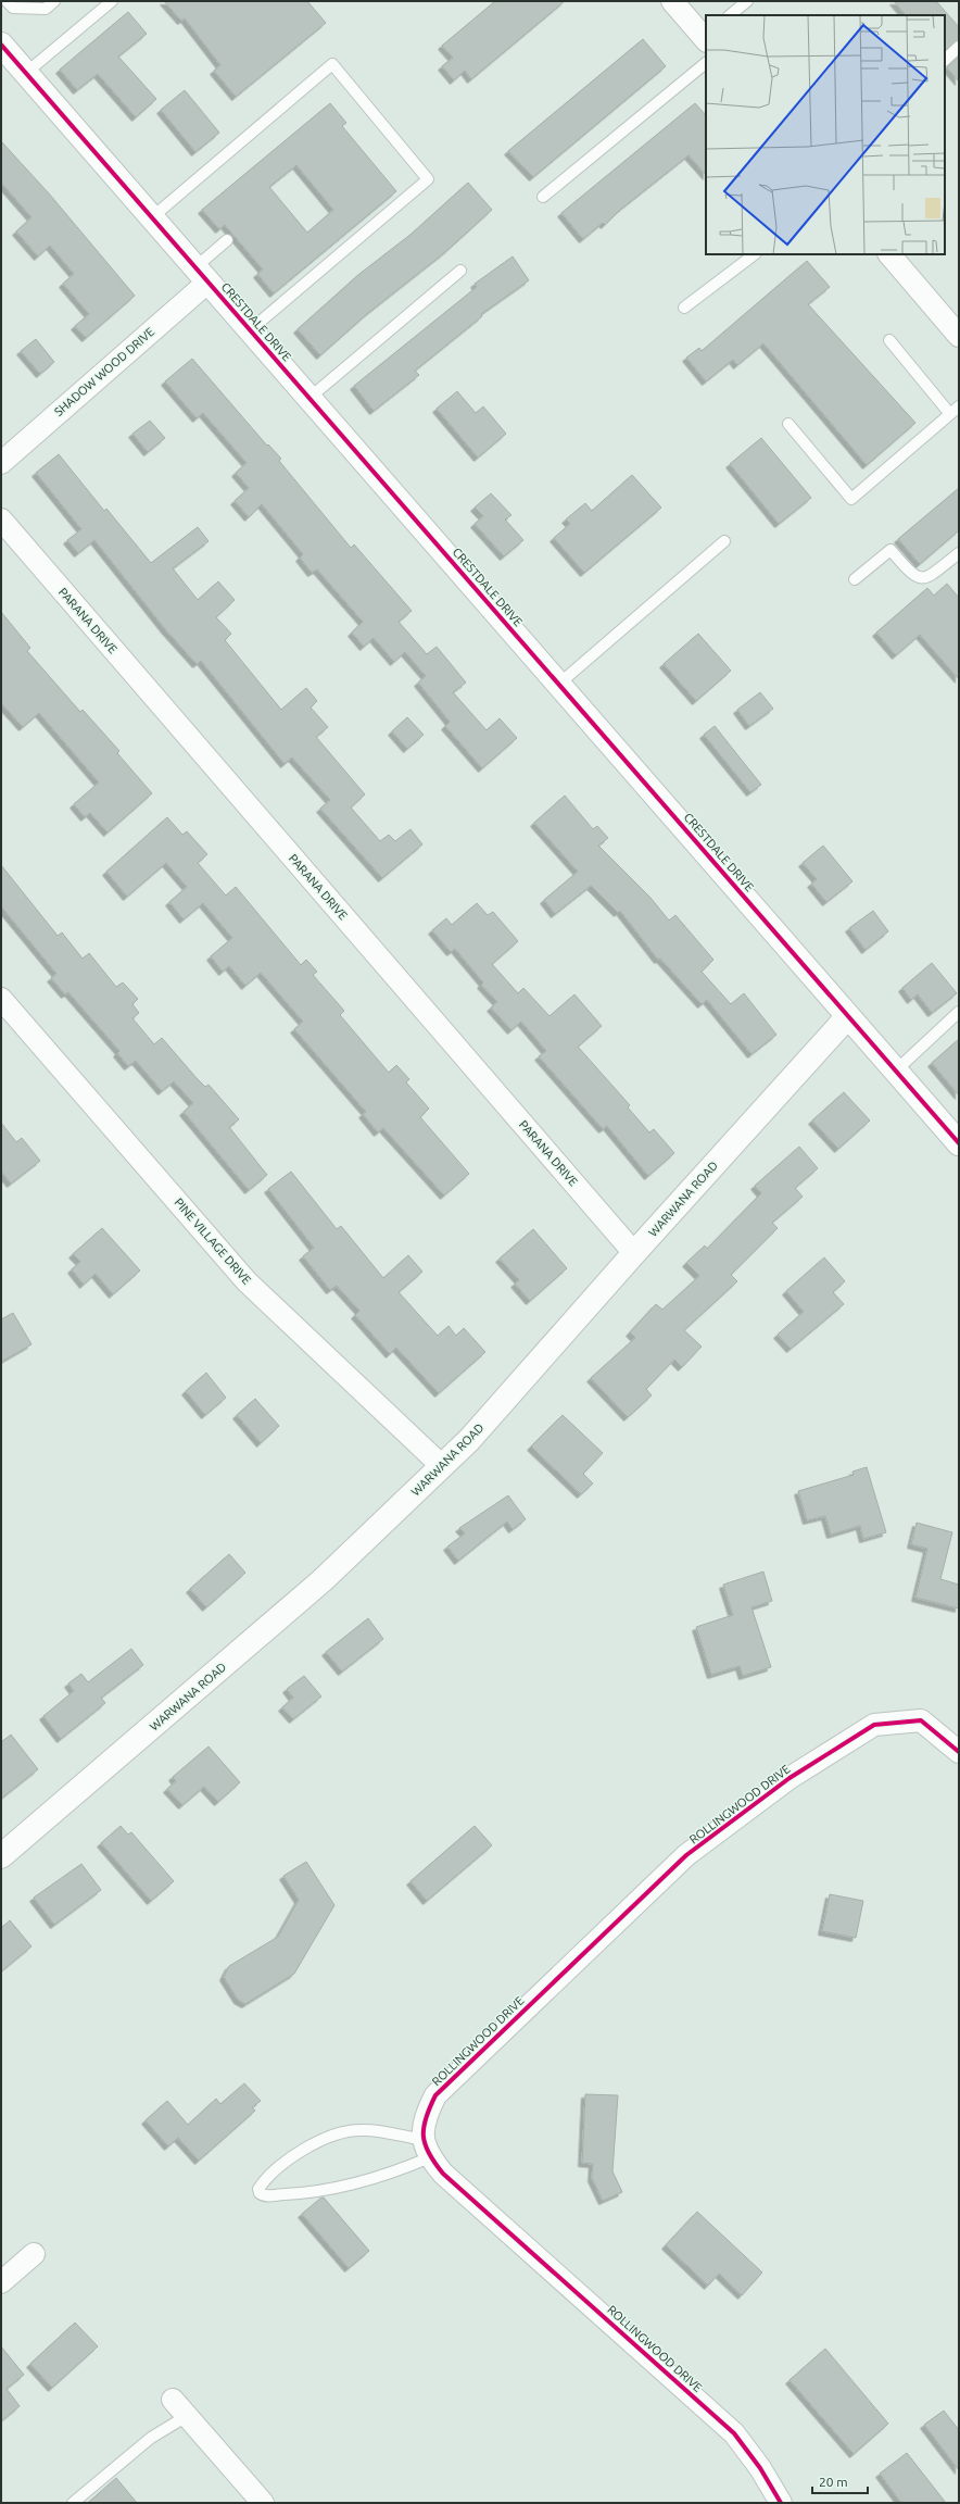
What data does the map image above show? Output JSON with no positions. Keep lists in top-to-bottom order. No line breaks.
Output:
{"streets":{"street":["CRESTDALE DRIVE","SHADOW WOOD DRIVE","PARANA DRIVE","WARWANA ROAD","PINE VILLAGE DRIVE","ROLLINGWOOD DRIVE"]},"crossings":[["CRESTDALE DRIVE","SHADOW WOOD DRIVE"],["CRESTDALE DRIVE","WARWANA ROAD"],["PARANA DRIVE","WARWANA ROAD"],["WARWANA ROAD","PINE VILLAGE DRIVE"]],"scale_bar":"20 m"}
